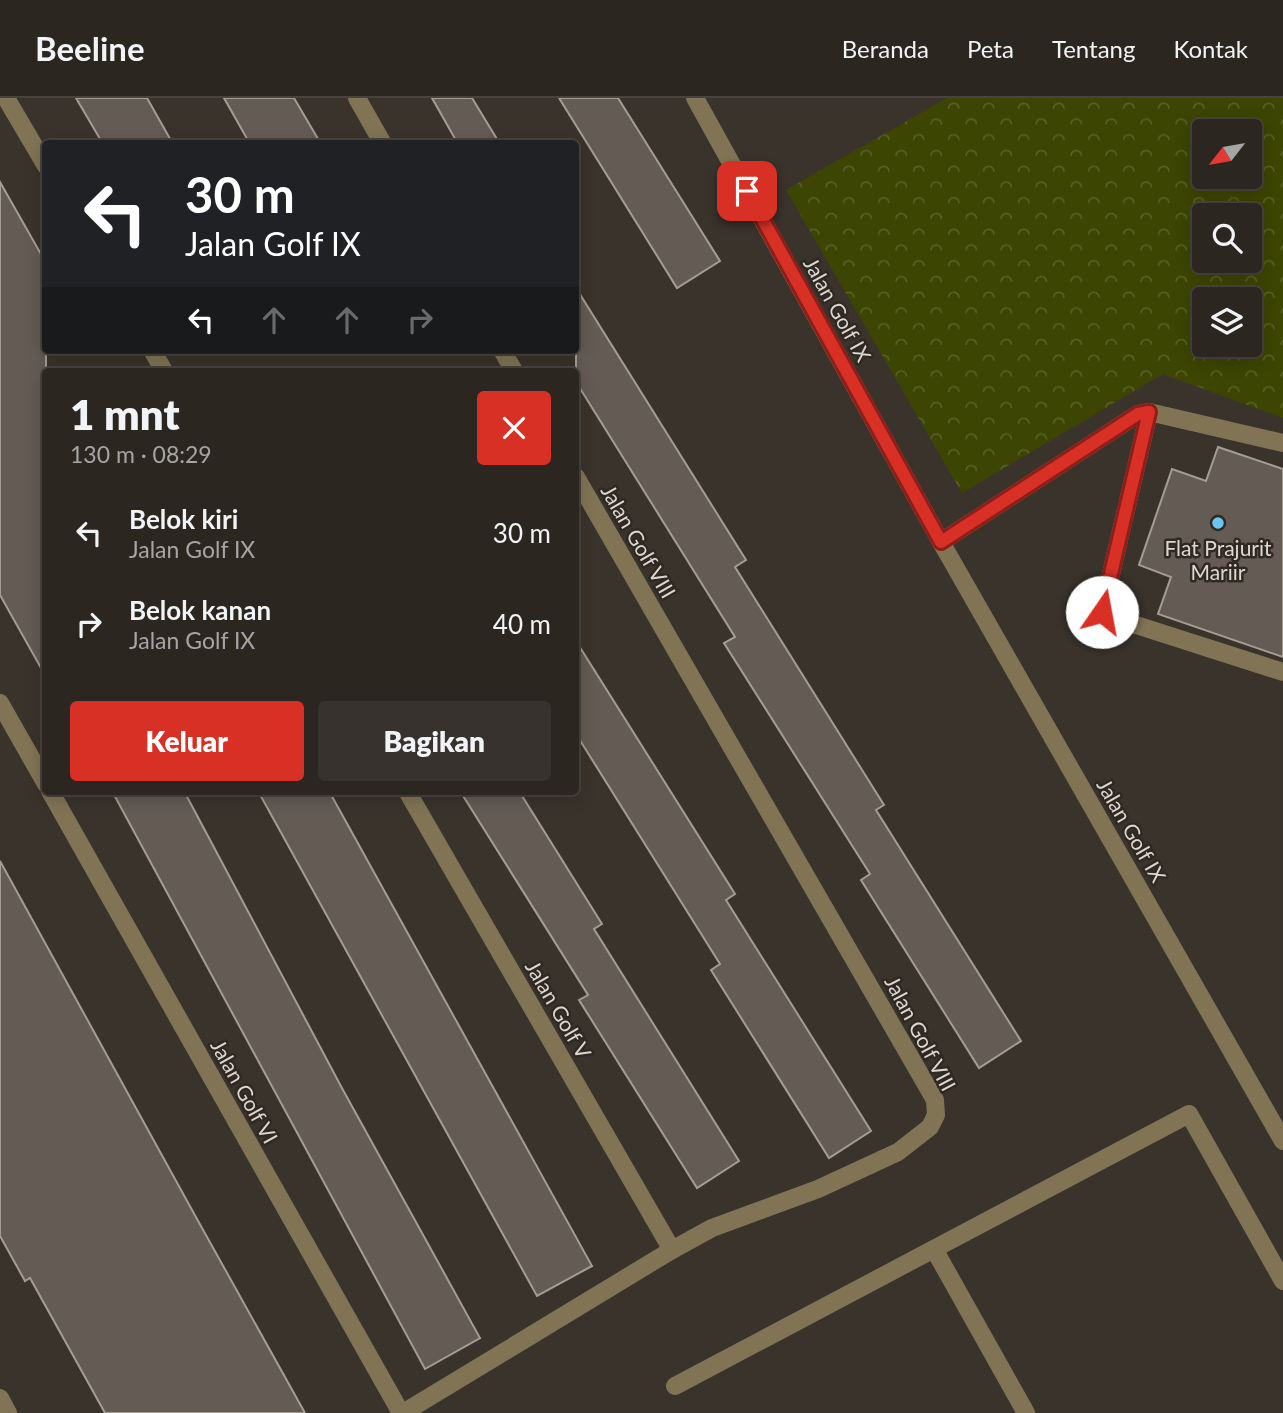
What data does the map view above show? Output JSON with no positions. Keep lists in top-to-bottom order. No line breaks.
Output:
{"streets":{"street":["Jalan Golf IX","Jalan Golf VIII","Jalan Golf V","Jalan Golf VI"]},"crossings":[["Jalan Golf VIII","Jalan Golf V"],["Jalan Golf VIII","Jalan Golf VI"]],"places":["Flat Prajurit Mariir"],"north":"bottom left","page":{"header":"Beeline","nav":["Beranda","Peta","Tentang","Kontak"],"turn":["30 m","Jalan Golf IX"],"heading":["1 mnt","130 m · 08:29"],"list":[{"name":"Belok kiri","note":"Jalan Golf IX","value":"30 m"},{"name":"Belok kanan","note":"Jalan Golf IX","value":"40 m"}],"buttons":["Keluar","Bagikan"]}}
